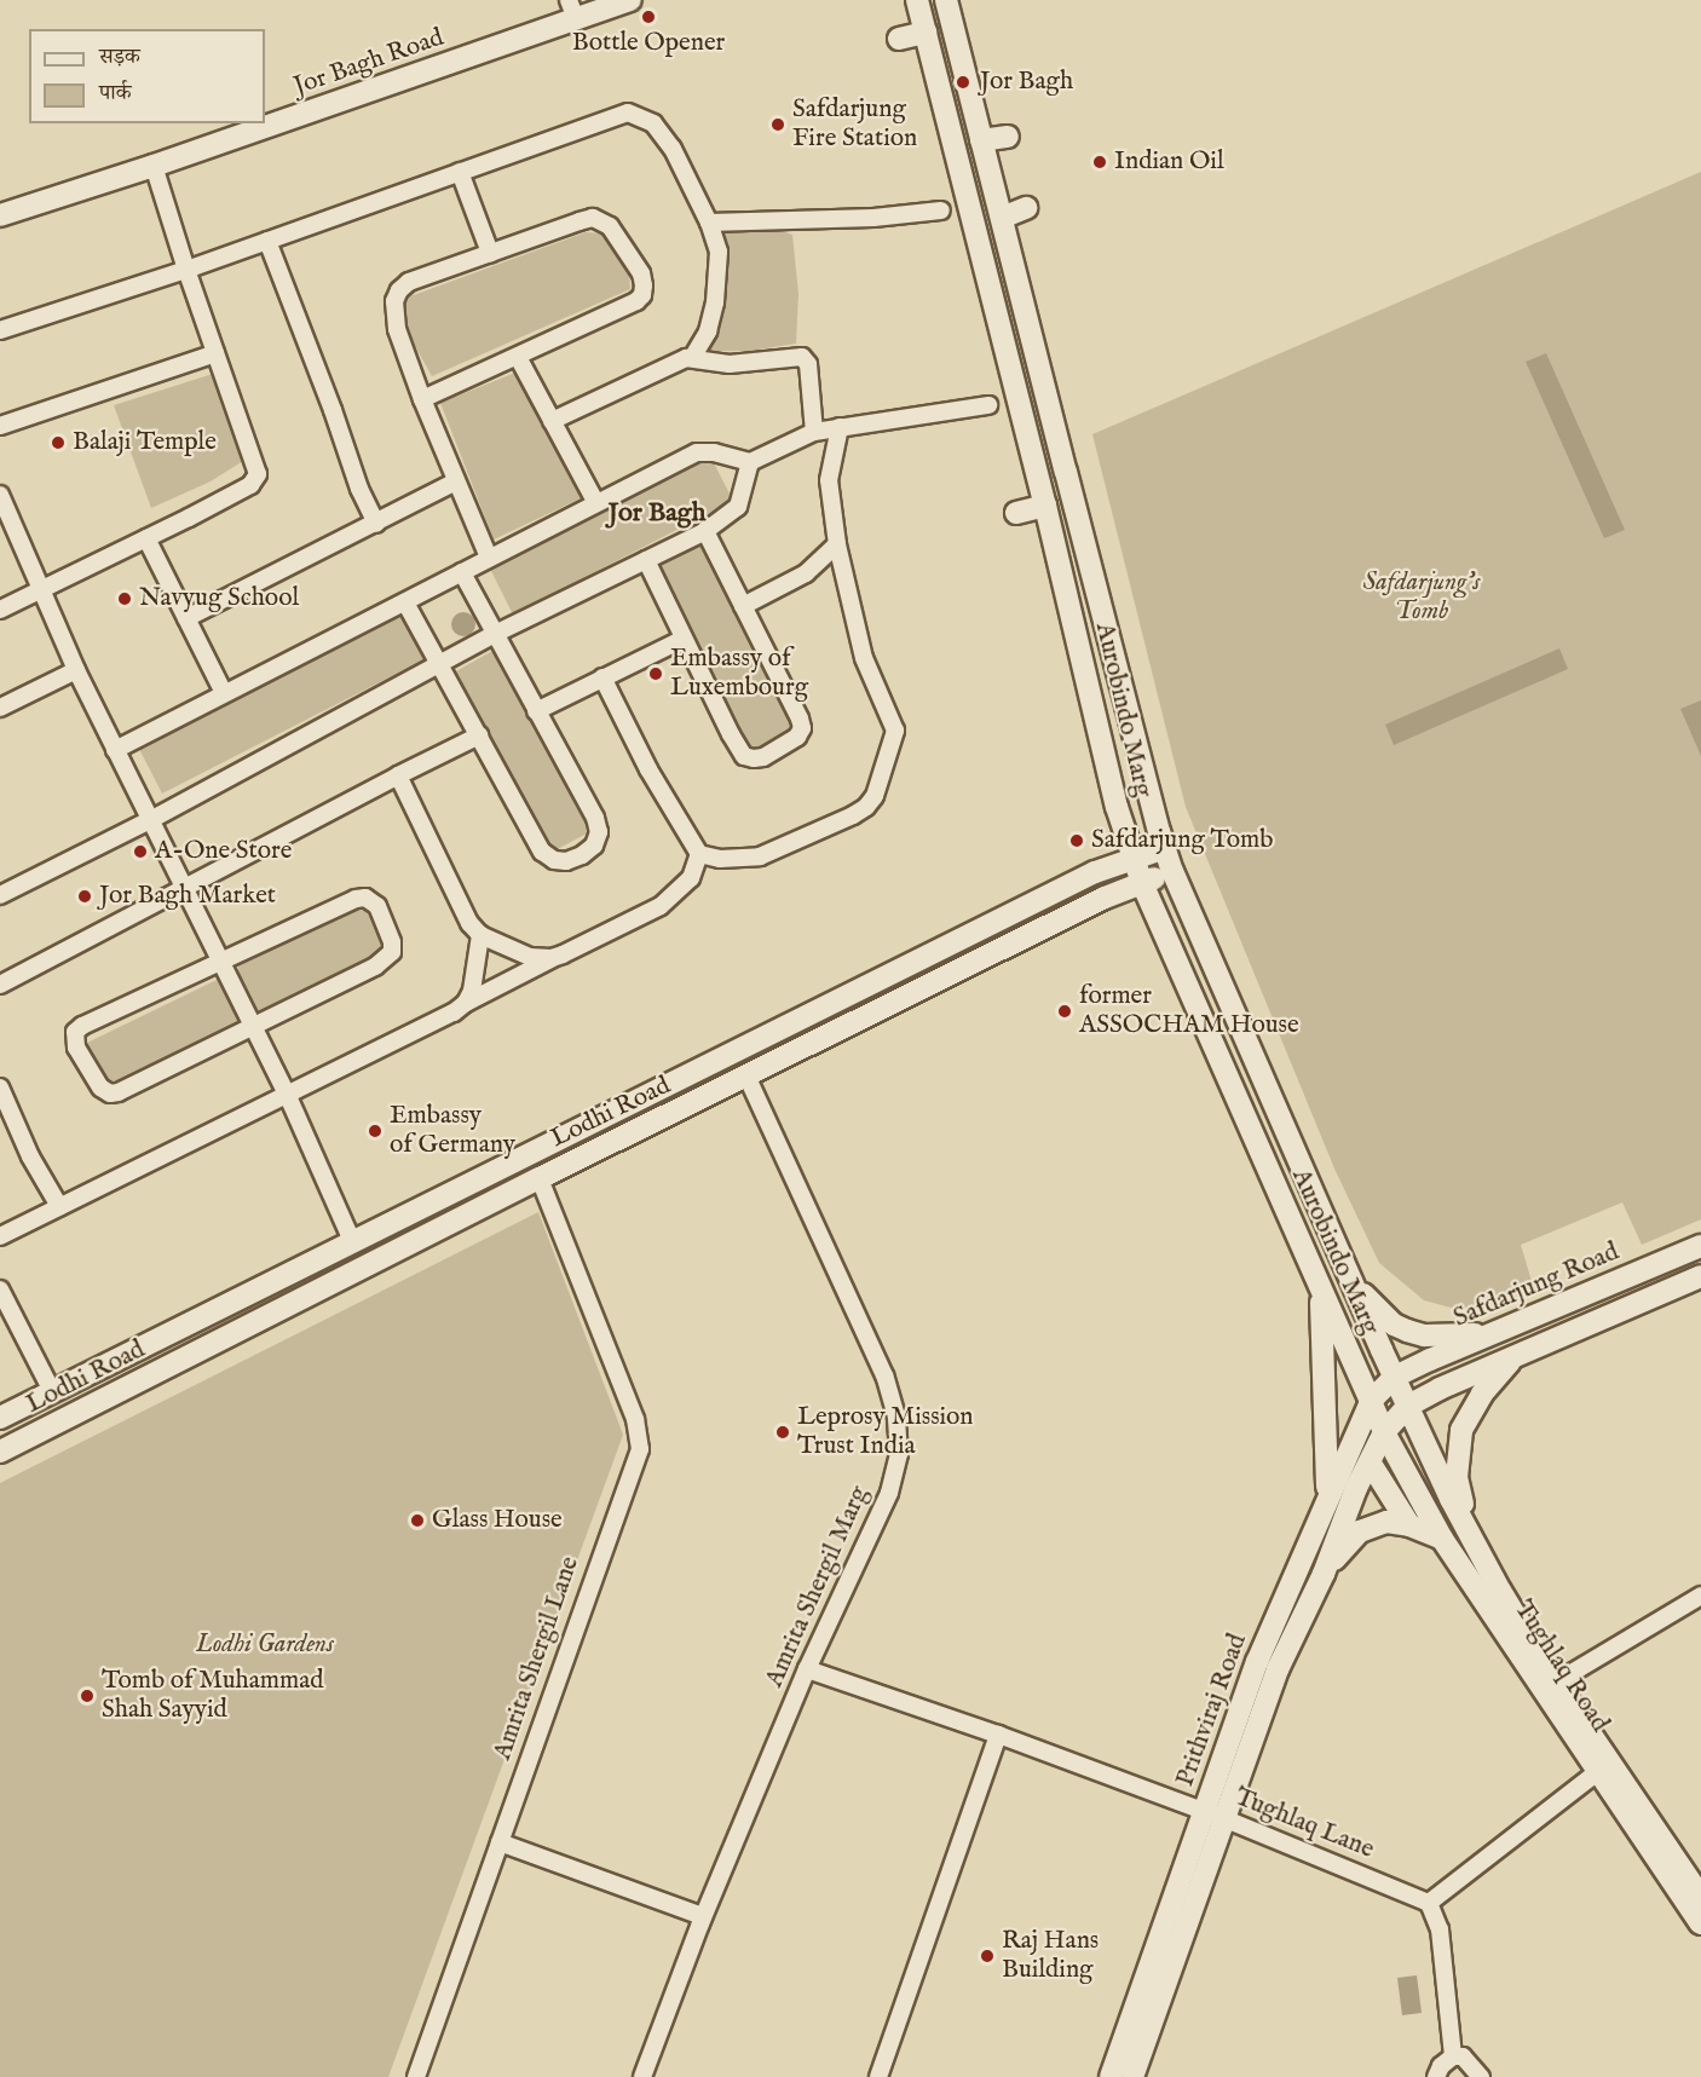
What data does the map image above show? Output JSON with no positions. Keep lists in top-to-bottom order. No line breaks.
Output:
{"streets":{"main road":["Jor Bagh Road","Aurobindo Marg","Lodhi Road","Safdarjung Road","Tughlaq Road","Prithviraj Road"],"street":["Amrita Shergil Marg","Amrita Shergil Lane","Tughlaq Lane"]},"crossings":[["Aurobindo Marg","Lodhi Road"],["Aurobindo Marg","Safdarjung Road"],["Aurobindo Marg","Tughlaq Road"],["Aurobindo Marg","Prithviraj Road"],["Lodhi Road","Amrita Shergil Marg"],["Lodhi Road","Amrita Shergil Lane"],["Safdarjung Road","Prithviraj Road"],["Amrita Shergil Marg","Tughlaq Lane"],["Tughlaq Road","Prithviraj Road"],["Prithviraj Road","Tughlaq Lane"]],"districts":["Jor Bagh"],"parks":["Safdarjung's Tomb","Lodhi Gardens"],"places":["Bottle Opener","Jor Bagh","Safdarjung Fire Station","Indian Oil","Balaji Temple","Navyug School","Embassy of Luxembourg","Safdarjung Tomb","A-One Store","Jor Bagh Market","former ASSOCHAM House","Embassy of Germany","Leprosy Mission Trust India","Glass House","Tomb of Muhammad Shah Sayyid","Raj Hans Building"],"legend":["सड़क","पार्क"]}
